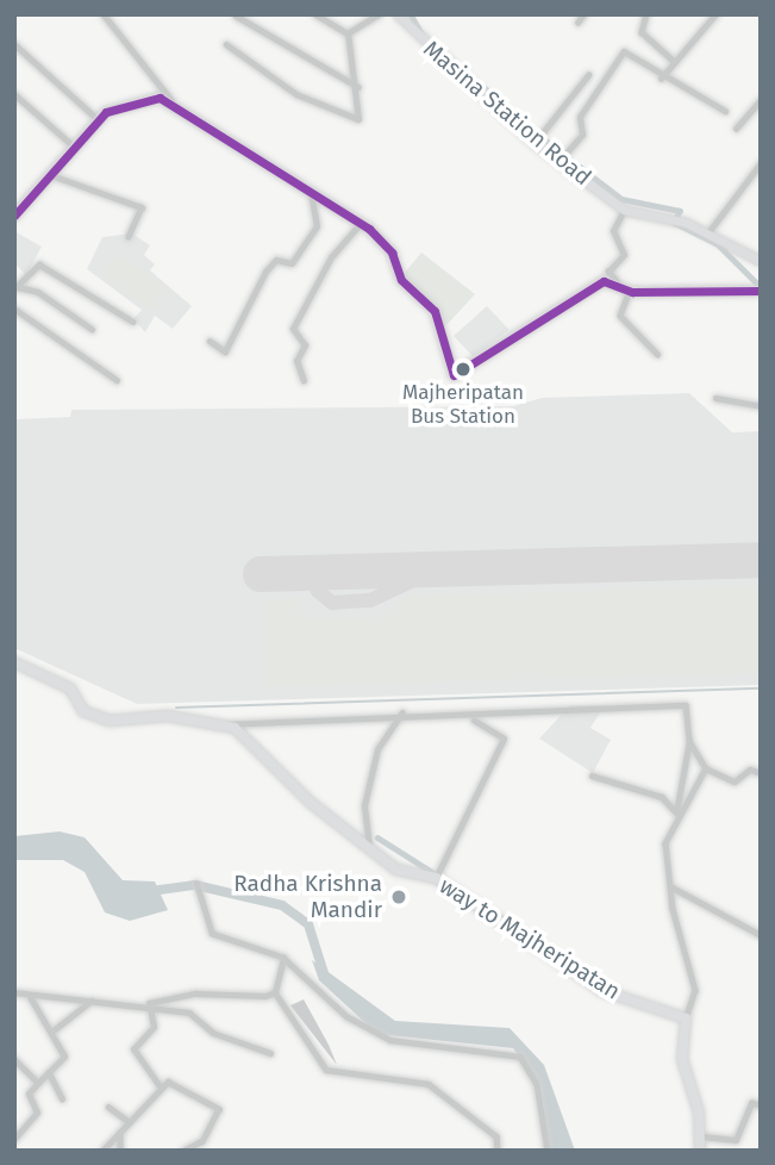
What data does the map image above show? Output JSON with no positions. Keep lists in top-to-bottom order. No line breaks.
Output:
{"streets":{"main road":["way to Majheripatan"],"street":["Masina Station Road"]},"places":["Majheripatan Bus Station","Radha Krishna Mandir"]}
